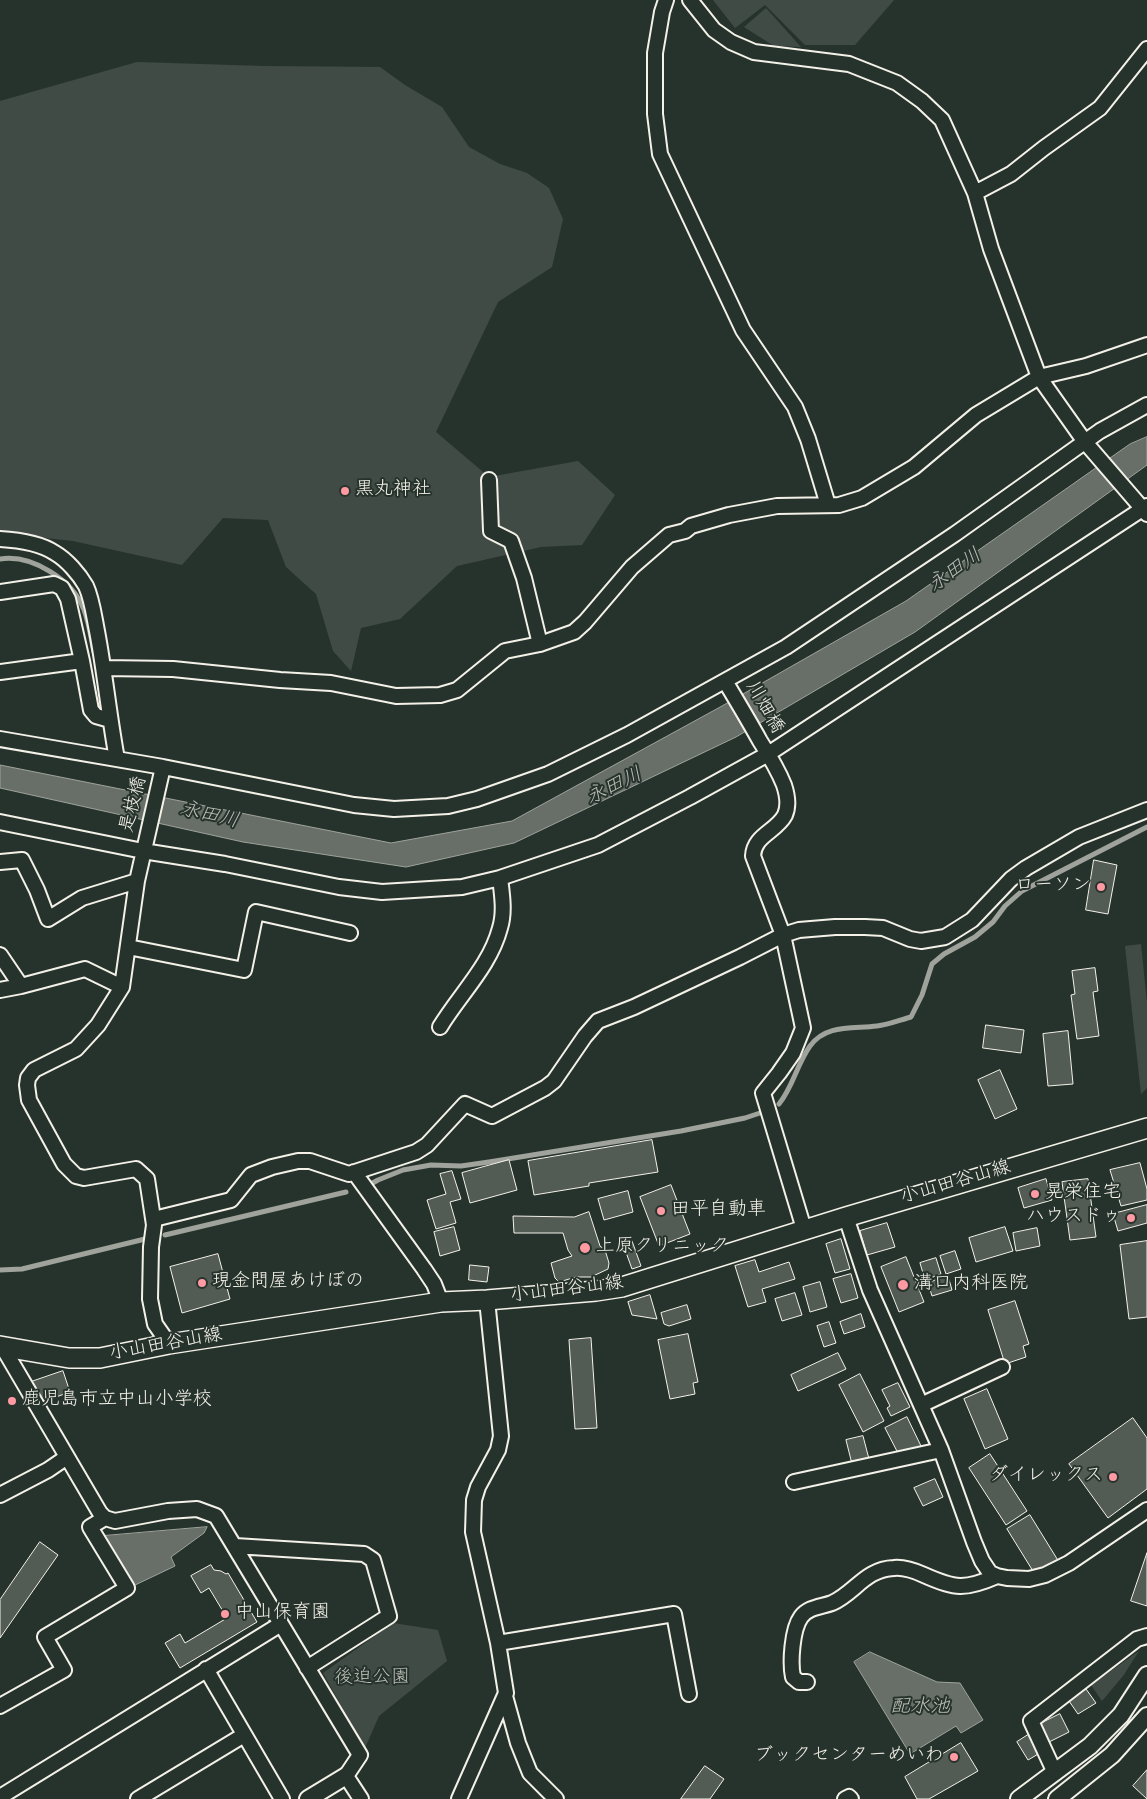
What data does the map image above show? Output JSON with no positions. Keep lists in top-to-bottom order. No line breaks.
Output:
{"streets":{"main road":["小山田谷山線"],"street":["川畑橋","是枝橋"]},"crossings":[["川畑橋","小山田谷山線"]],"water":["永田川","配水池"],"parks":["後迫公園"],"places":["黒丸神社","ローソン","晃栄住宅","田平自動車","ハウスドゥ","上原クリニック","現金問屋あけぼの","溝口内科医院","鹿児島市立中山小学校","ダイレックス","中山保育園","ブックセンターめいわ"]}
